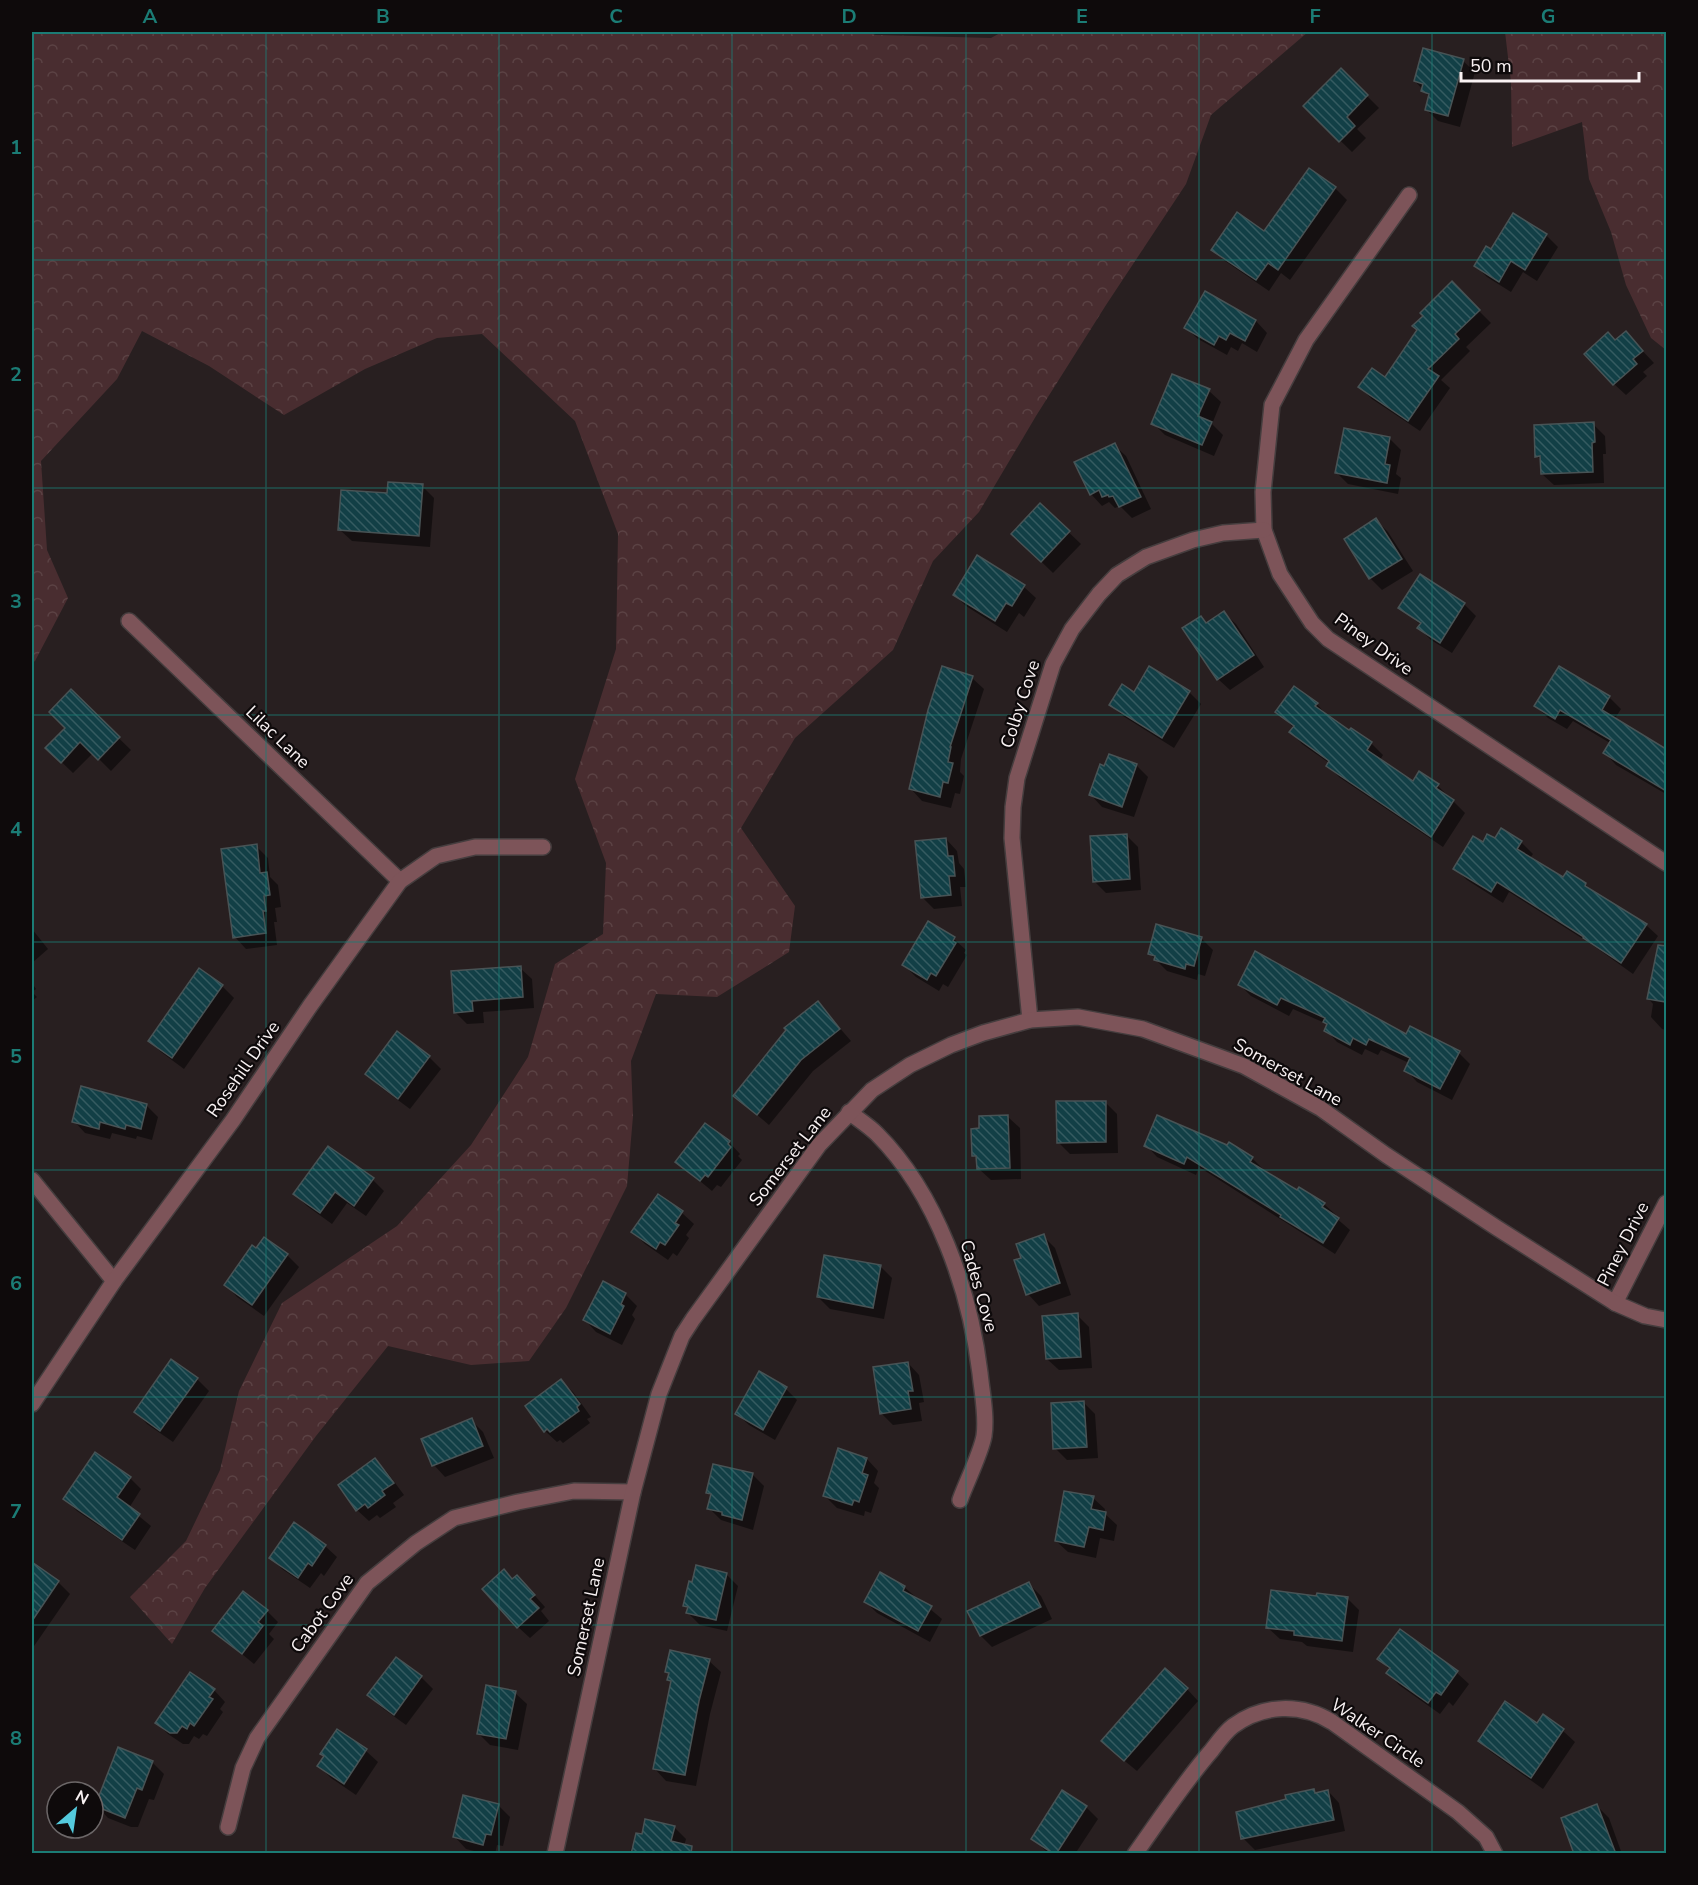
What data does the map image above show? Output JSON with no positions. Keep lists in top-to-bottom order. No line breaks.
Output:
{"streets":{"street":["Piney Drive","Colby Cove","Lilac Lane","Rosehill Drive","Somerset Lane","Cades Cove","Cabot Cove","Walker Circle"]},"crossings":[["Piney Drive","Colby Cove"],["Piney Drive","Somerset Lane"],["Colby Cove","Somerset Lane"],["Lilac Lane","Rosehill Drive"],["Somerset Lane","Cades Cove"],["Somerset Lane","Cabot Cove"]],"scale_bar":"50 m","north":"top right","grid":{"columns":["A","B","C","D","E","F","G"],"rows":["1","2","3","4","5","6","7","8"]}}
